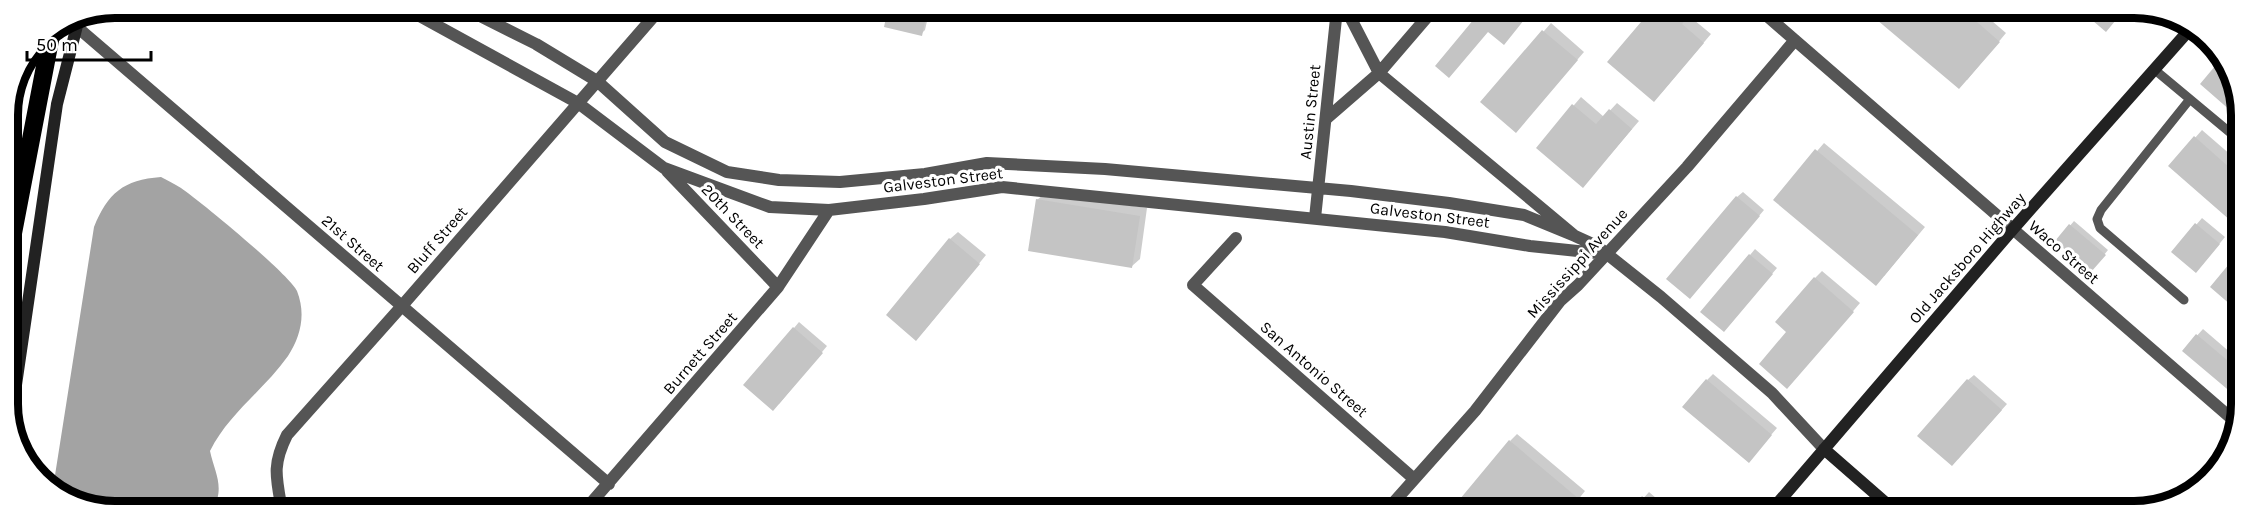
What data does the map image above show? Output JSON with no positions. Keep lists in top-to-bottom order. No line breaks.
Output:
{"streets":{"main road":["Galveston Street","Old Jacksboro Highway"],"street":["Austin Street","20th Street","Bluff Street","21st Street","Waco Street","Mississippi Avenue","Burnett Street","San Antonio Street"]},"crossings":[["Austin Street","Galveston Street"],["Galveston Street","20th Street"],["Galveston Street","Bluff Street"],["Galveston Street","Old Jacksboro Highway"],["Galveston Street","Mississippi Avenue"],["Galveston Street","Burnett Street"],["20th Street","Burnett Street"],["Bluff Street","21st Street"],["21st Street","Burnett Street"],["Waco Street","Old Jacksboro Highway"],["Waco Street","Mississippi Avenue"],["Mississippi Avenue","San Antonio Street"]],"scale_bar":"50 m"}
